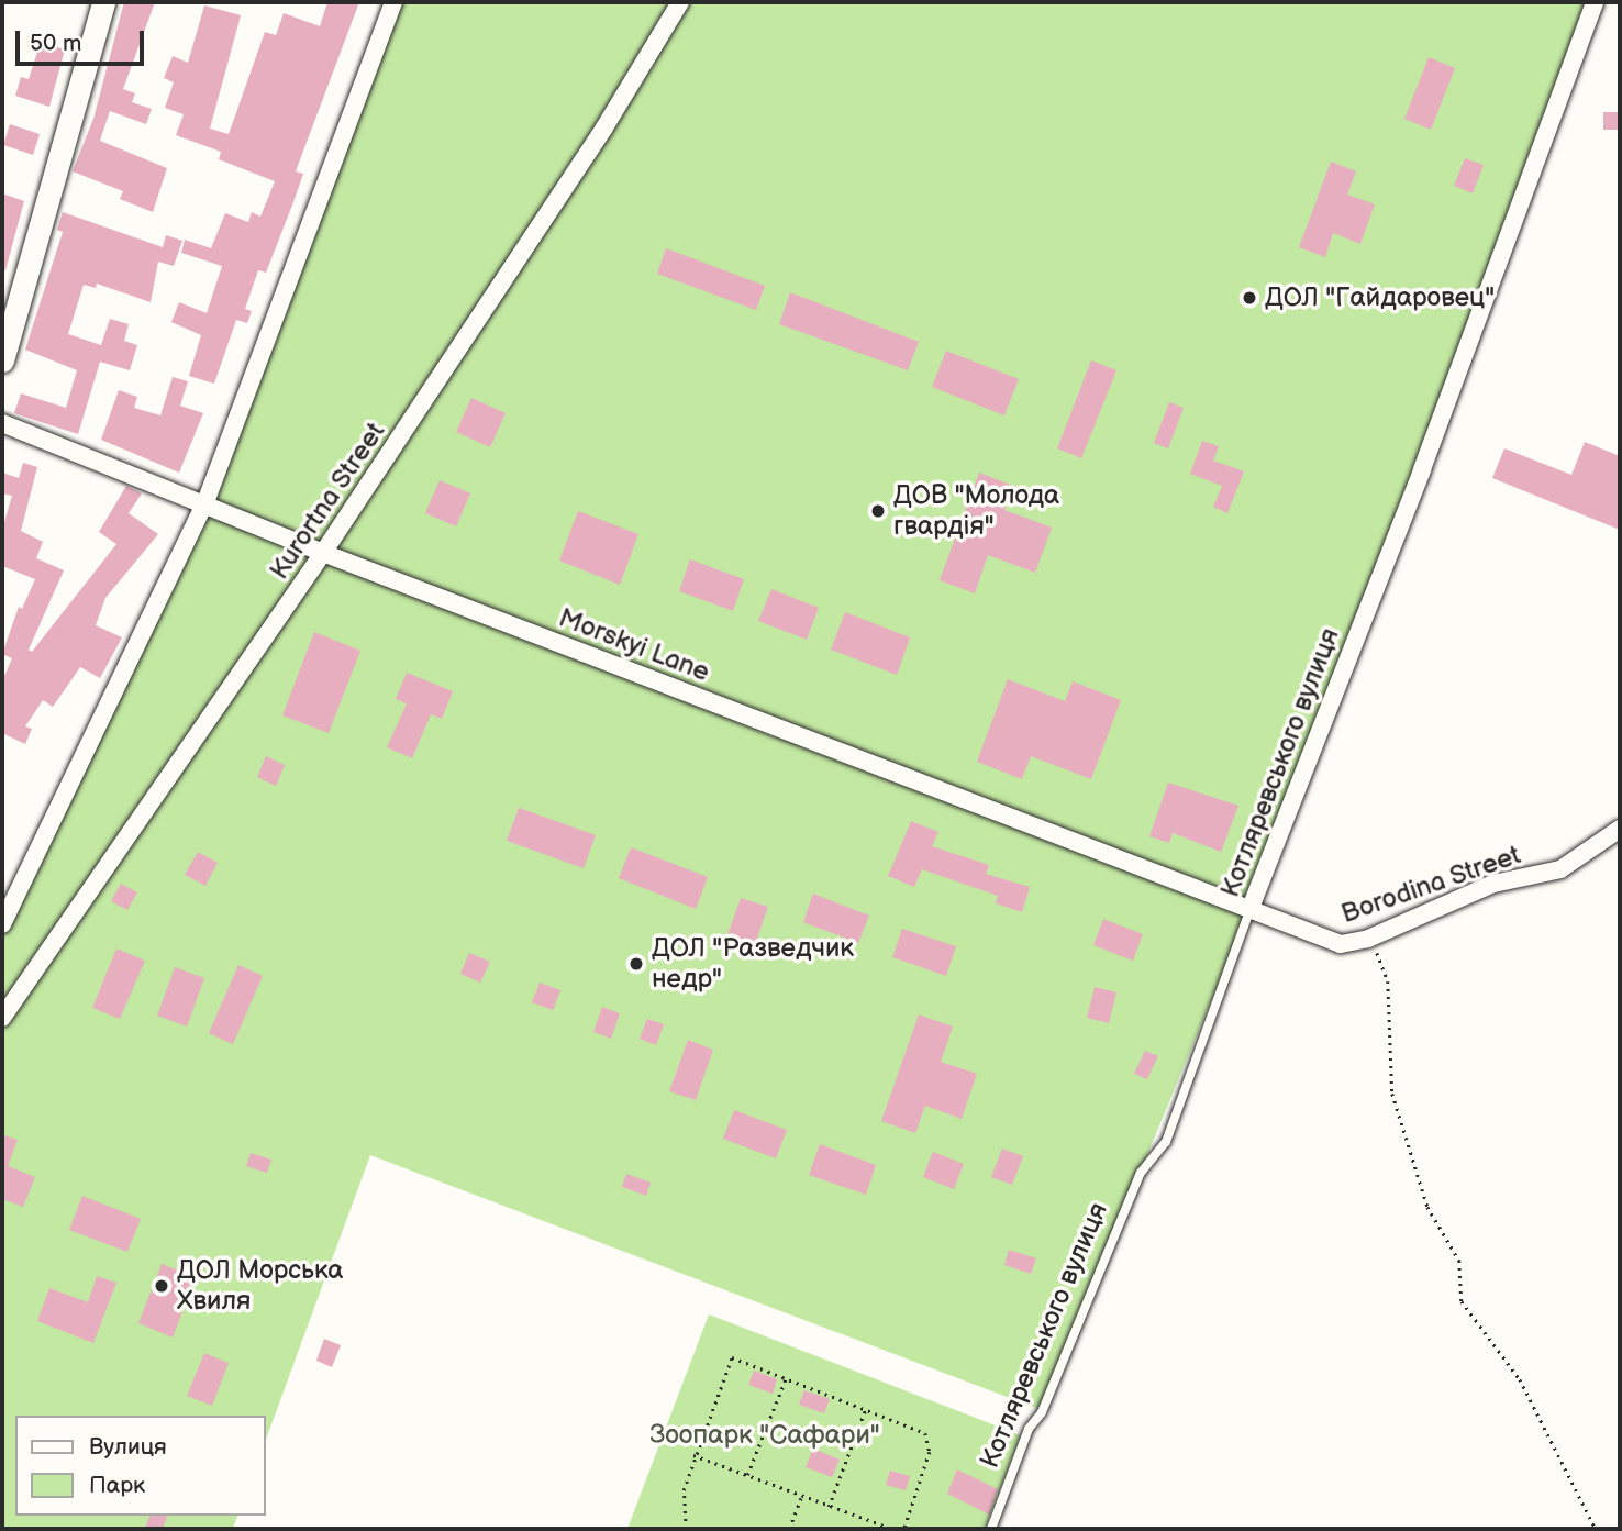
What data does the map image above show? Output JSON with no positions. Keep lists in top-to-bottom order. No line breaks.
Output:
{"streets":{"street":["Kurortna Street","Morskyi Lane","Котляревського вулиця","Borodina Street"]},"crossings":[["Kurortna Street","Morskyi Lane"],["Morskyi Lane","Котляревського вулиця"],["Morskyi Lane","Borodina Street"],["Котляревського вулиця","Borodina Street"]],"parks":["Зоопарк \"Сафари\""],"places":["ДОЛ \"Гайдаровец\"","ДОВ \"Молода гвардія\"","ДОЛ \"Разведчик недр\"","ДОЛ Морська Хвиля"],"legend":["Вулиця","Парк"],"scale_bar":"50 m"}
